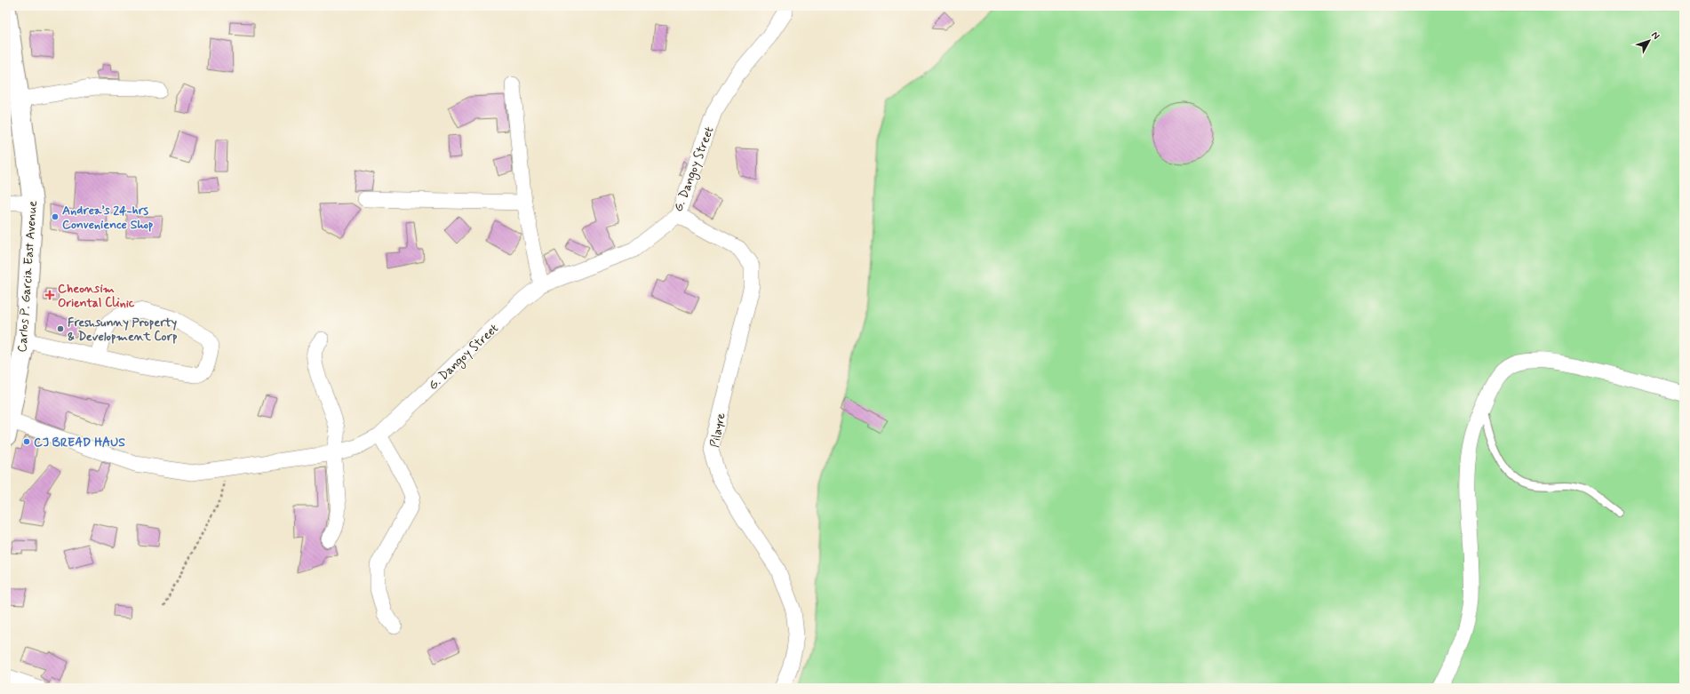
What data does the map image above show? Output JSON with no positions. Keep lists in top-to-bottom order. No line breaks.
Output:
{"streets":{"main road":["Carlos P. Garcia East Avenue"],"street":["G. Dangoy Street","Pilayre"]},"crossings":[["G. Dangoy Street","Carlos P. Garcia East Avenue"],["G. Dangoy Street","Pilayre"]],"places":{"other":["Andrea’s 24-hrs Convenience Shop","Freshsunny Property & Development Corp","CJ BREAD HAUS"],"health":["Cheonsim Oriental Clinic"]},"north":"top right"}
